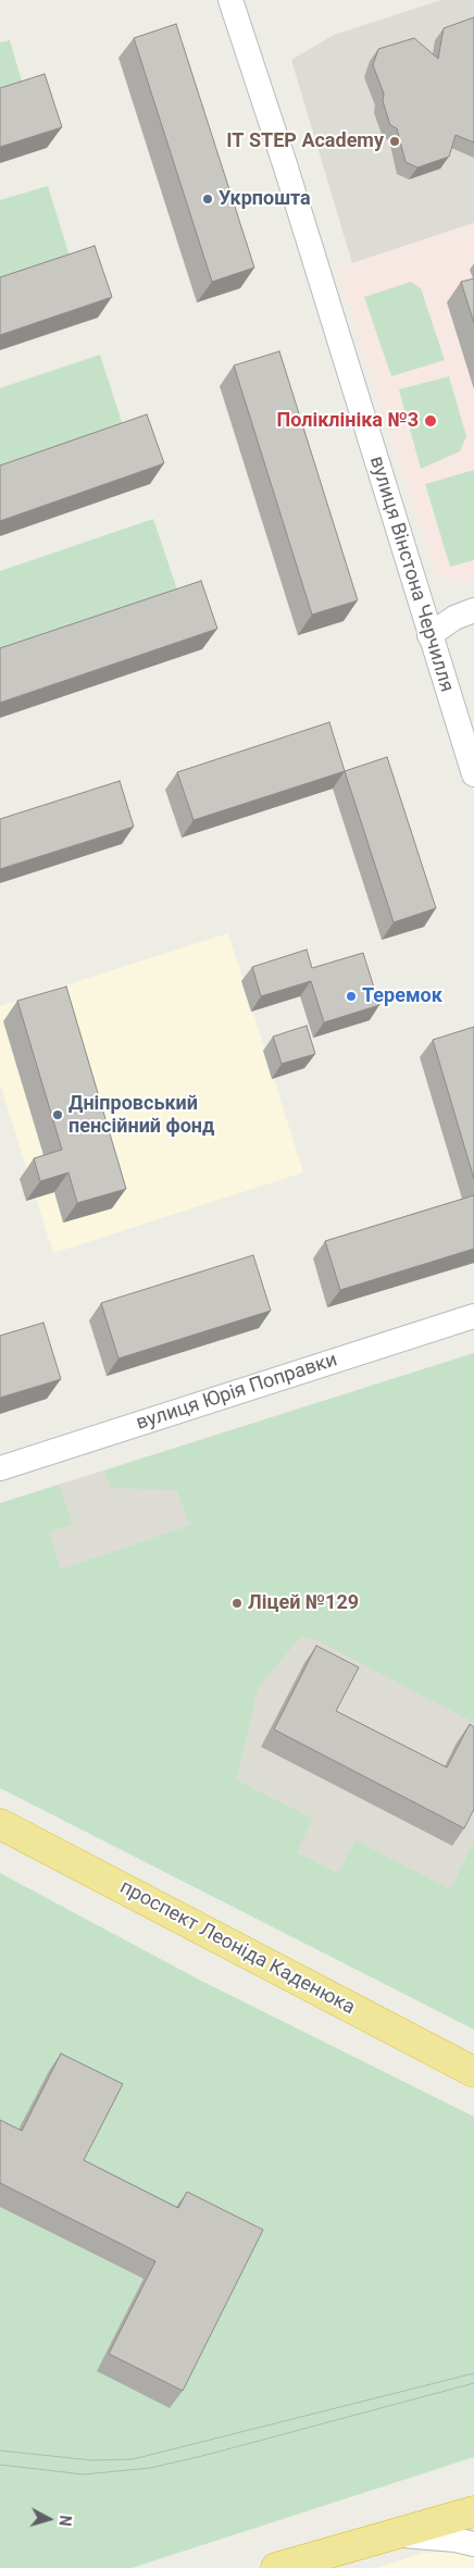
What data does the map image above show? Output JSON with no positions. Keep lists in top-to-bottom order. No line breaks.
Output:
{"streets":{"highway":["проспект Леоніда Каденюка"],"street":["вулиця Вінстона Черчилля","вулиця Юрія Поправки"]},"places":["IT STEP Academy","Укрпошта","Поліклініка №3","Теремок","Дніпровський пенсійний фонд","Ліцей №129"],"north":"right"}
